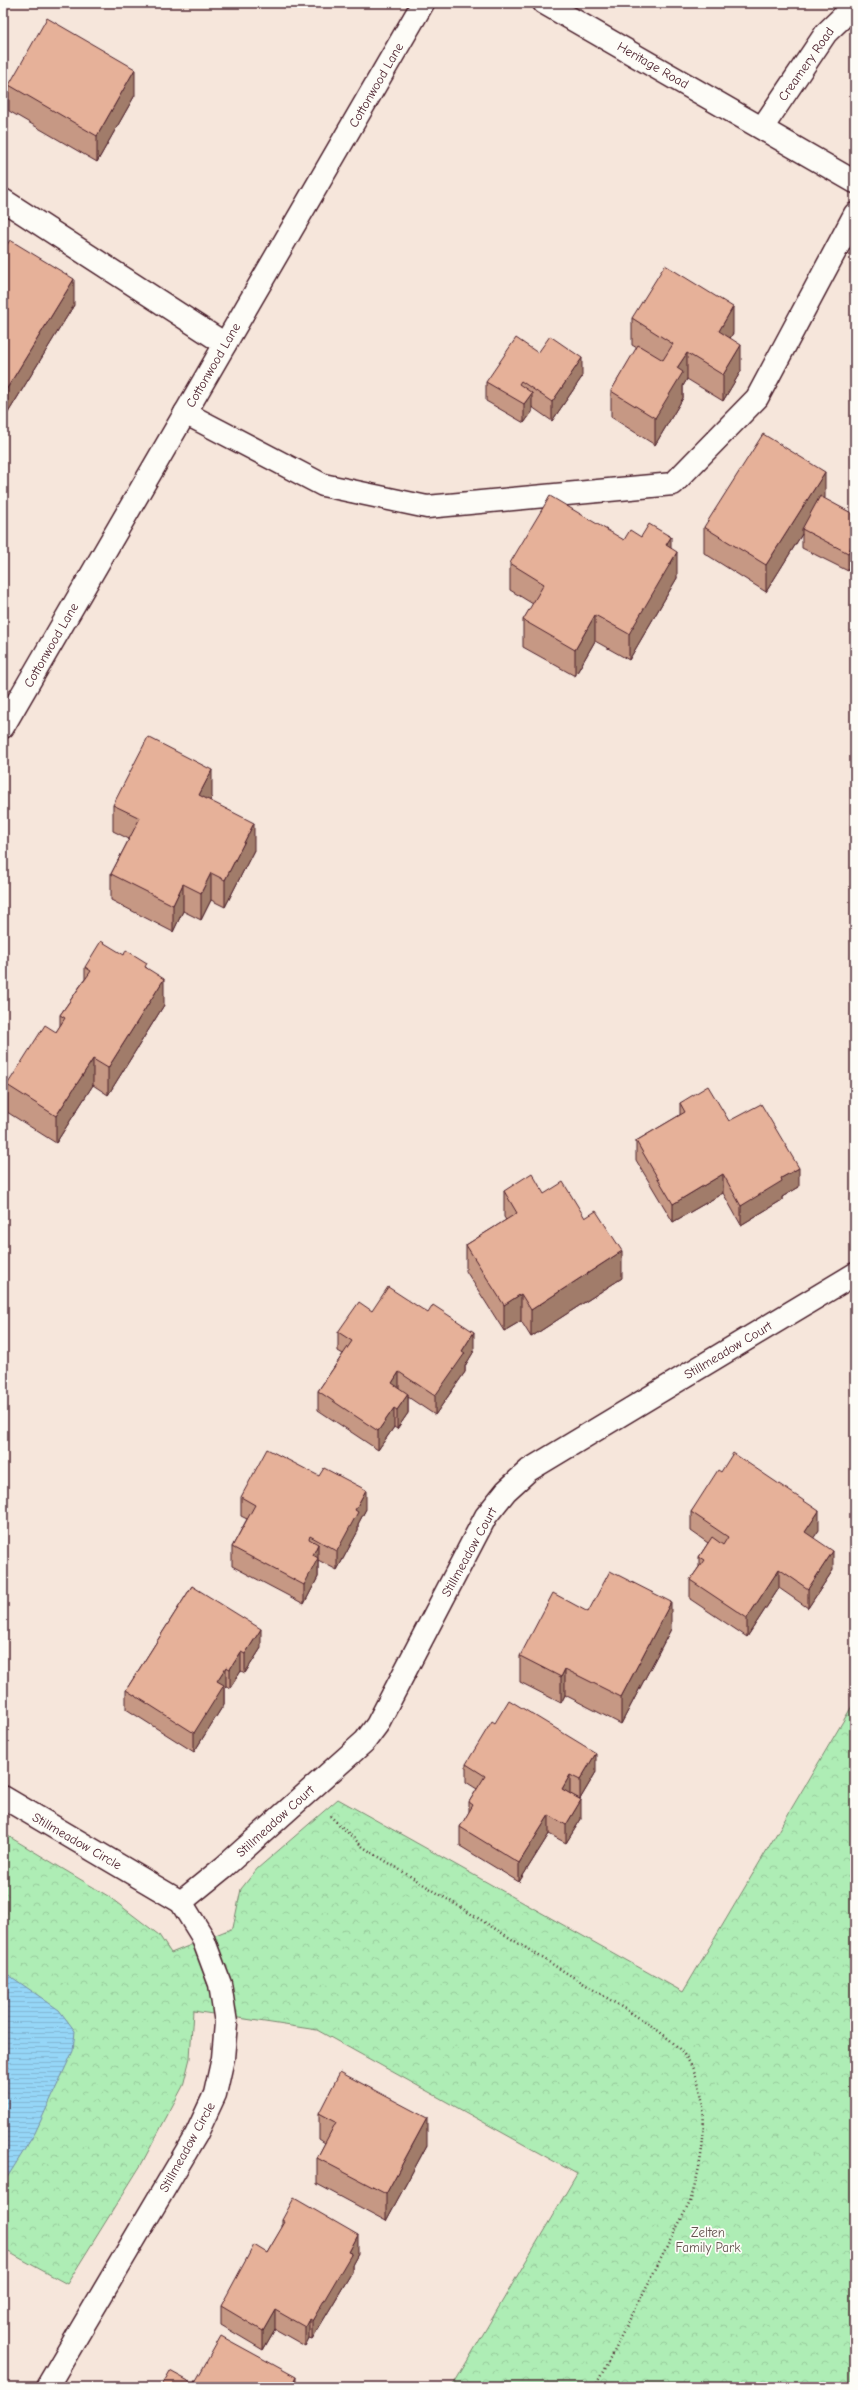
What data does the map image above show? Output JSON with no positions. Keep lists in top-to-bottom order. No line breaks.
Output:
{"streets":{"street":["Creamery Road","Heritage Road","Cottonwood Lane","Stillmeadow Court","Stillmeadow Circle"]},"crossings":[["Creamery Road","Heritage Road"],["Stillmeadow Court","Stillmeadow Circle"]],"parks":["Zelten Family Park"]}
